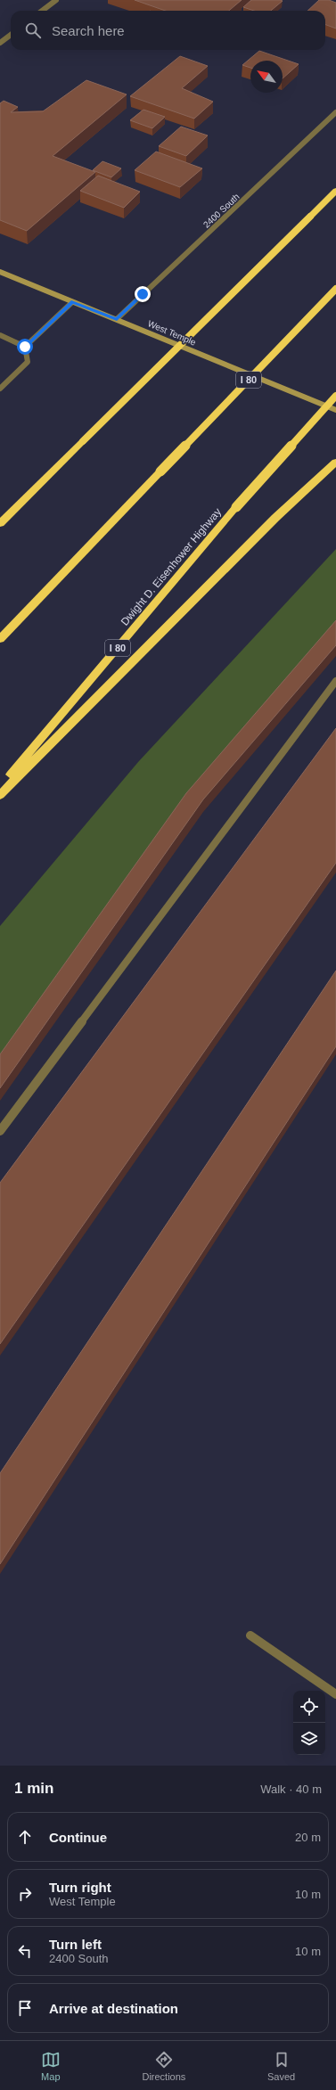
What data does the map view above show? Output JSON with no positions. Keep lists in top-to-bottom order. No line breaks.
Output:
{"streets":{"highway":["I 80","Dwight D. Eisenhower Highway"],"street":["2400 South","West Temple"]},"crossings":[["2400 South","West Temple"]],"north":"top left","page":{"search":"Search here","heading":["1 min","Walk · 40 m"],"list":[["Continue","20 m"],["Turn right","West Temple","10 m"],["Turn left","2400 South","10 m"],"Arrive at destination"],"nav":["Map","Directions","Saved"]}}
